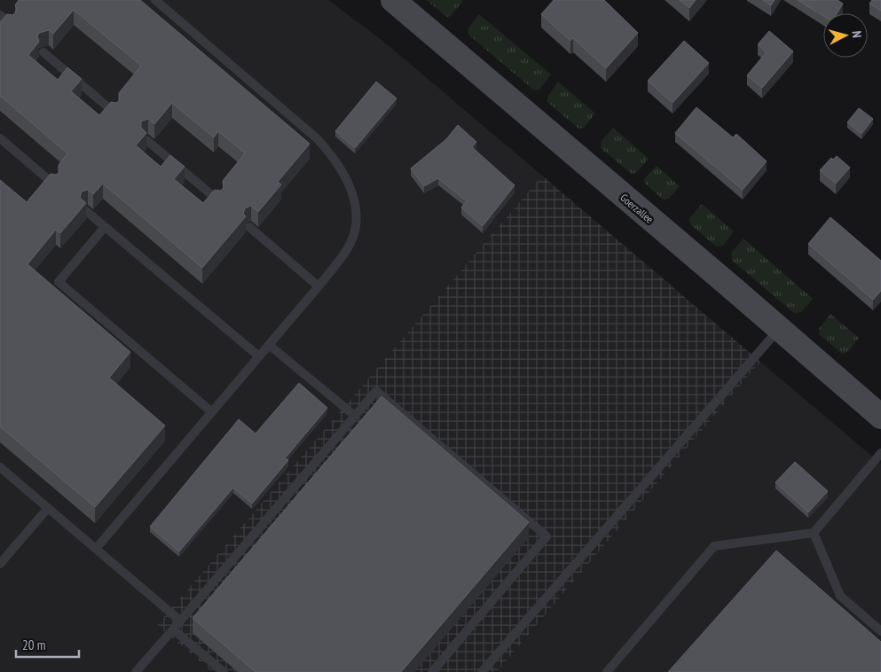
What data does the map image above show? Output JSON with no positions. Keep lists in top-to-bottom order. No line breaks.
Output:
{"streets":{"main road":["Goerzallee"]},"scale_bar":"20 m","north":"right"}
